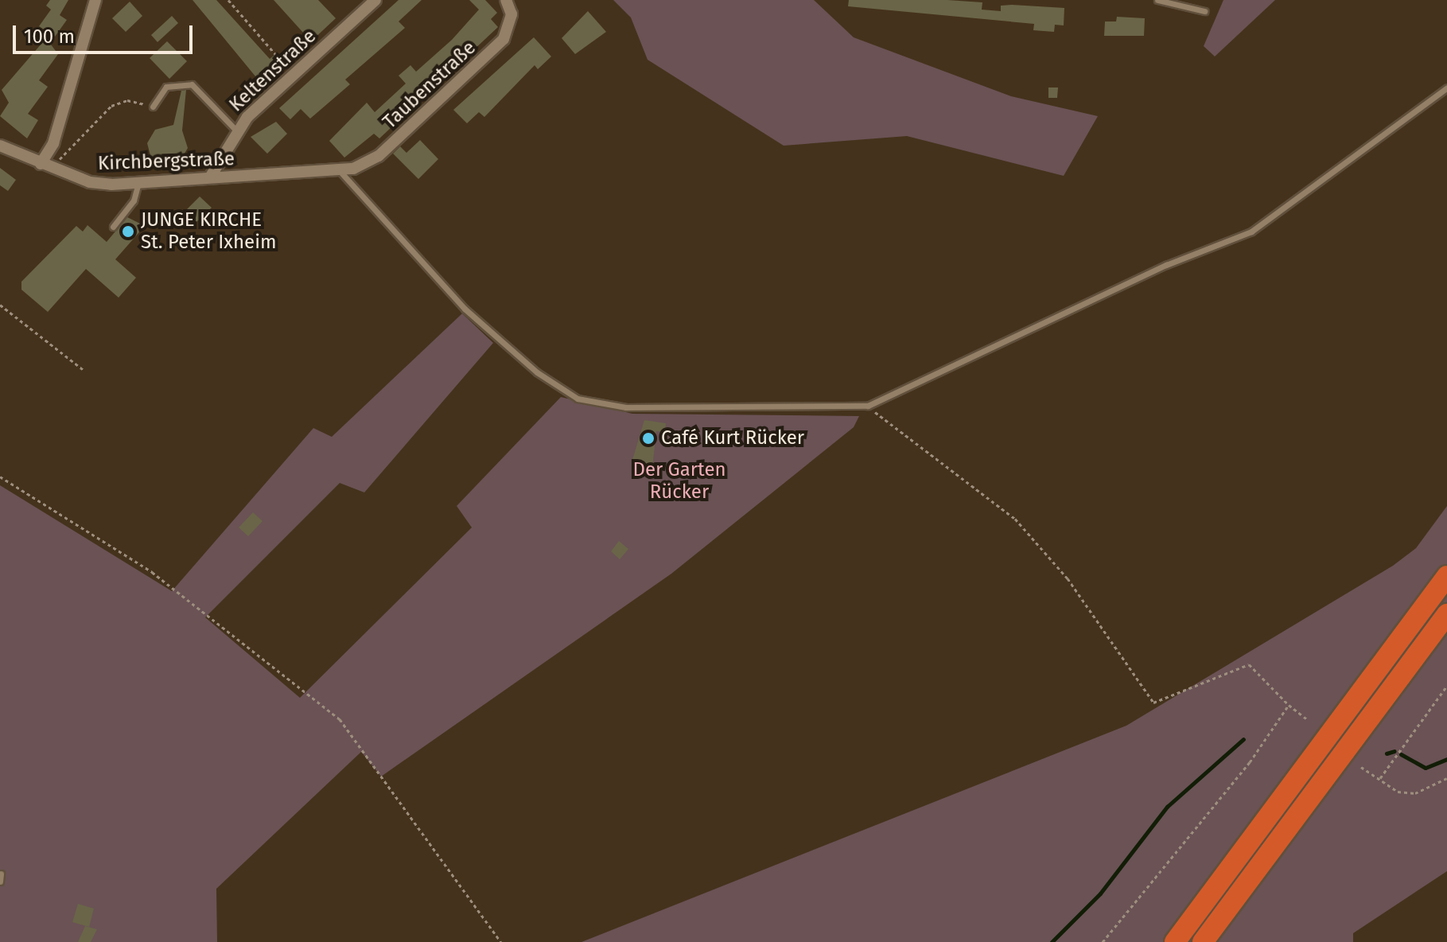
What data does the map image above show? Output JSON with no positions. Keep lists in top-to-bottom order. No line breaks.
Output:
{"streets":{"street":["Keltenstraße","Taubenstraße","Kirchbergstraße"]},"crossings":[["Keltenstraße","Kirchbergstraße"],["Taubenstraße","Kirchbergstraße"]],"parks":["Der Garten Rücker"],"places":["JUNGE KIRCHE St. Peter Ixheim","Café Kurt Rücker"],"scale_bar":"100 m"}
